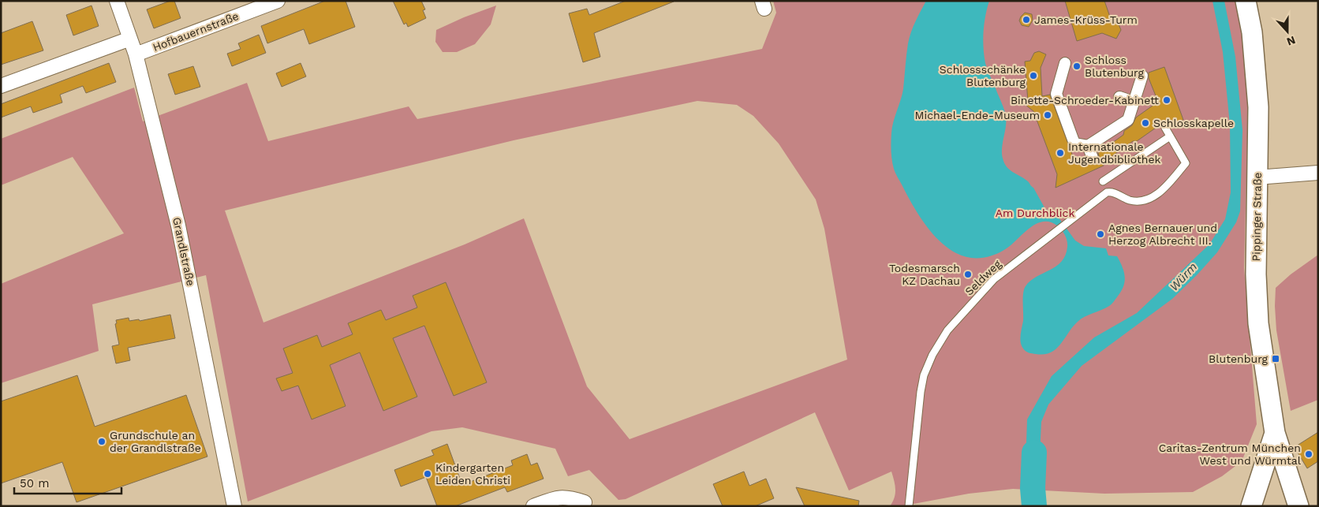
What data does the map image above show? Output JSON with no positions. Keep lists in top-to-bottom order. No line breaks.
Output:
{"streets":{"main road":["Pippinger Straße"],"street":["Hofbauernstraße","Grandlstraße"],"lane":["Seldweg"]},"crossings":[["Hofbauernstraße","Grandlstraße"]],"water":["Würm"],"parks":["Am Durchblick"],"places":{"other":["James-Krüss-Turm","Schloss Blutenburg","Schlossschänke Blutenburg","Binette-Schroeder-Kabinett","Michael-Ende-Museum","Schlosskapelle","Internationale Jugendbibliothek","Agnes Bernauer und Herzog Albrecht III.","Todesmarsch KZ Dachau","Grundschule an der Grandlstraße","Caritas-Zentrum München West und Würmtal","Kindergarten Leiden Christi"],"transit":["Blutenburg"]},"scale_bar":"50 m","north":"bottom"}
